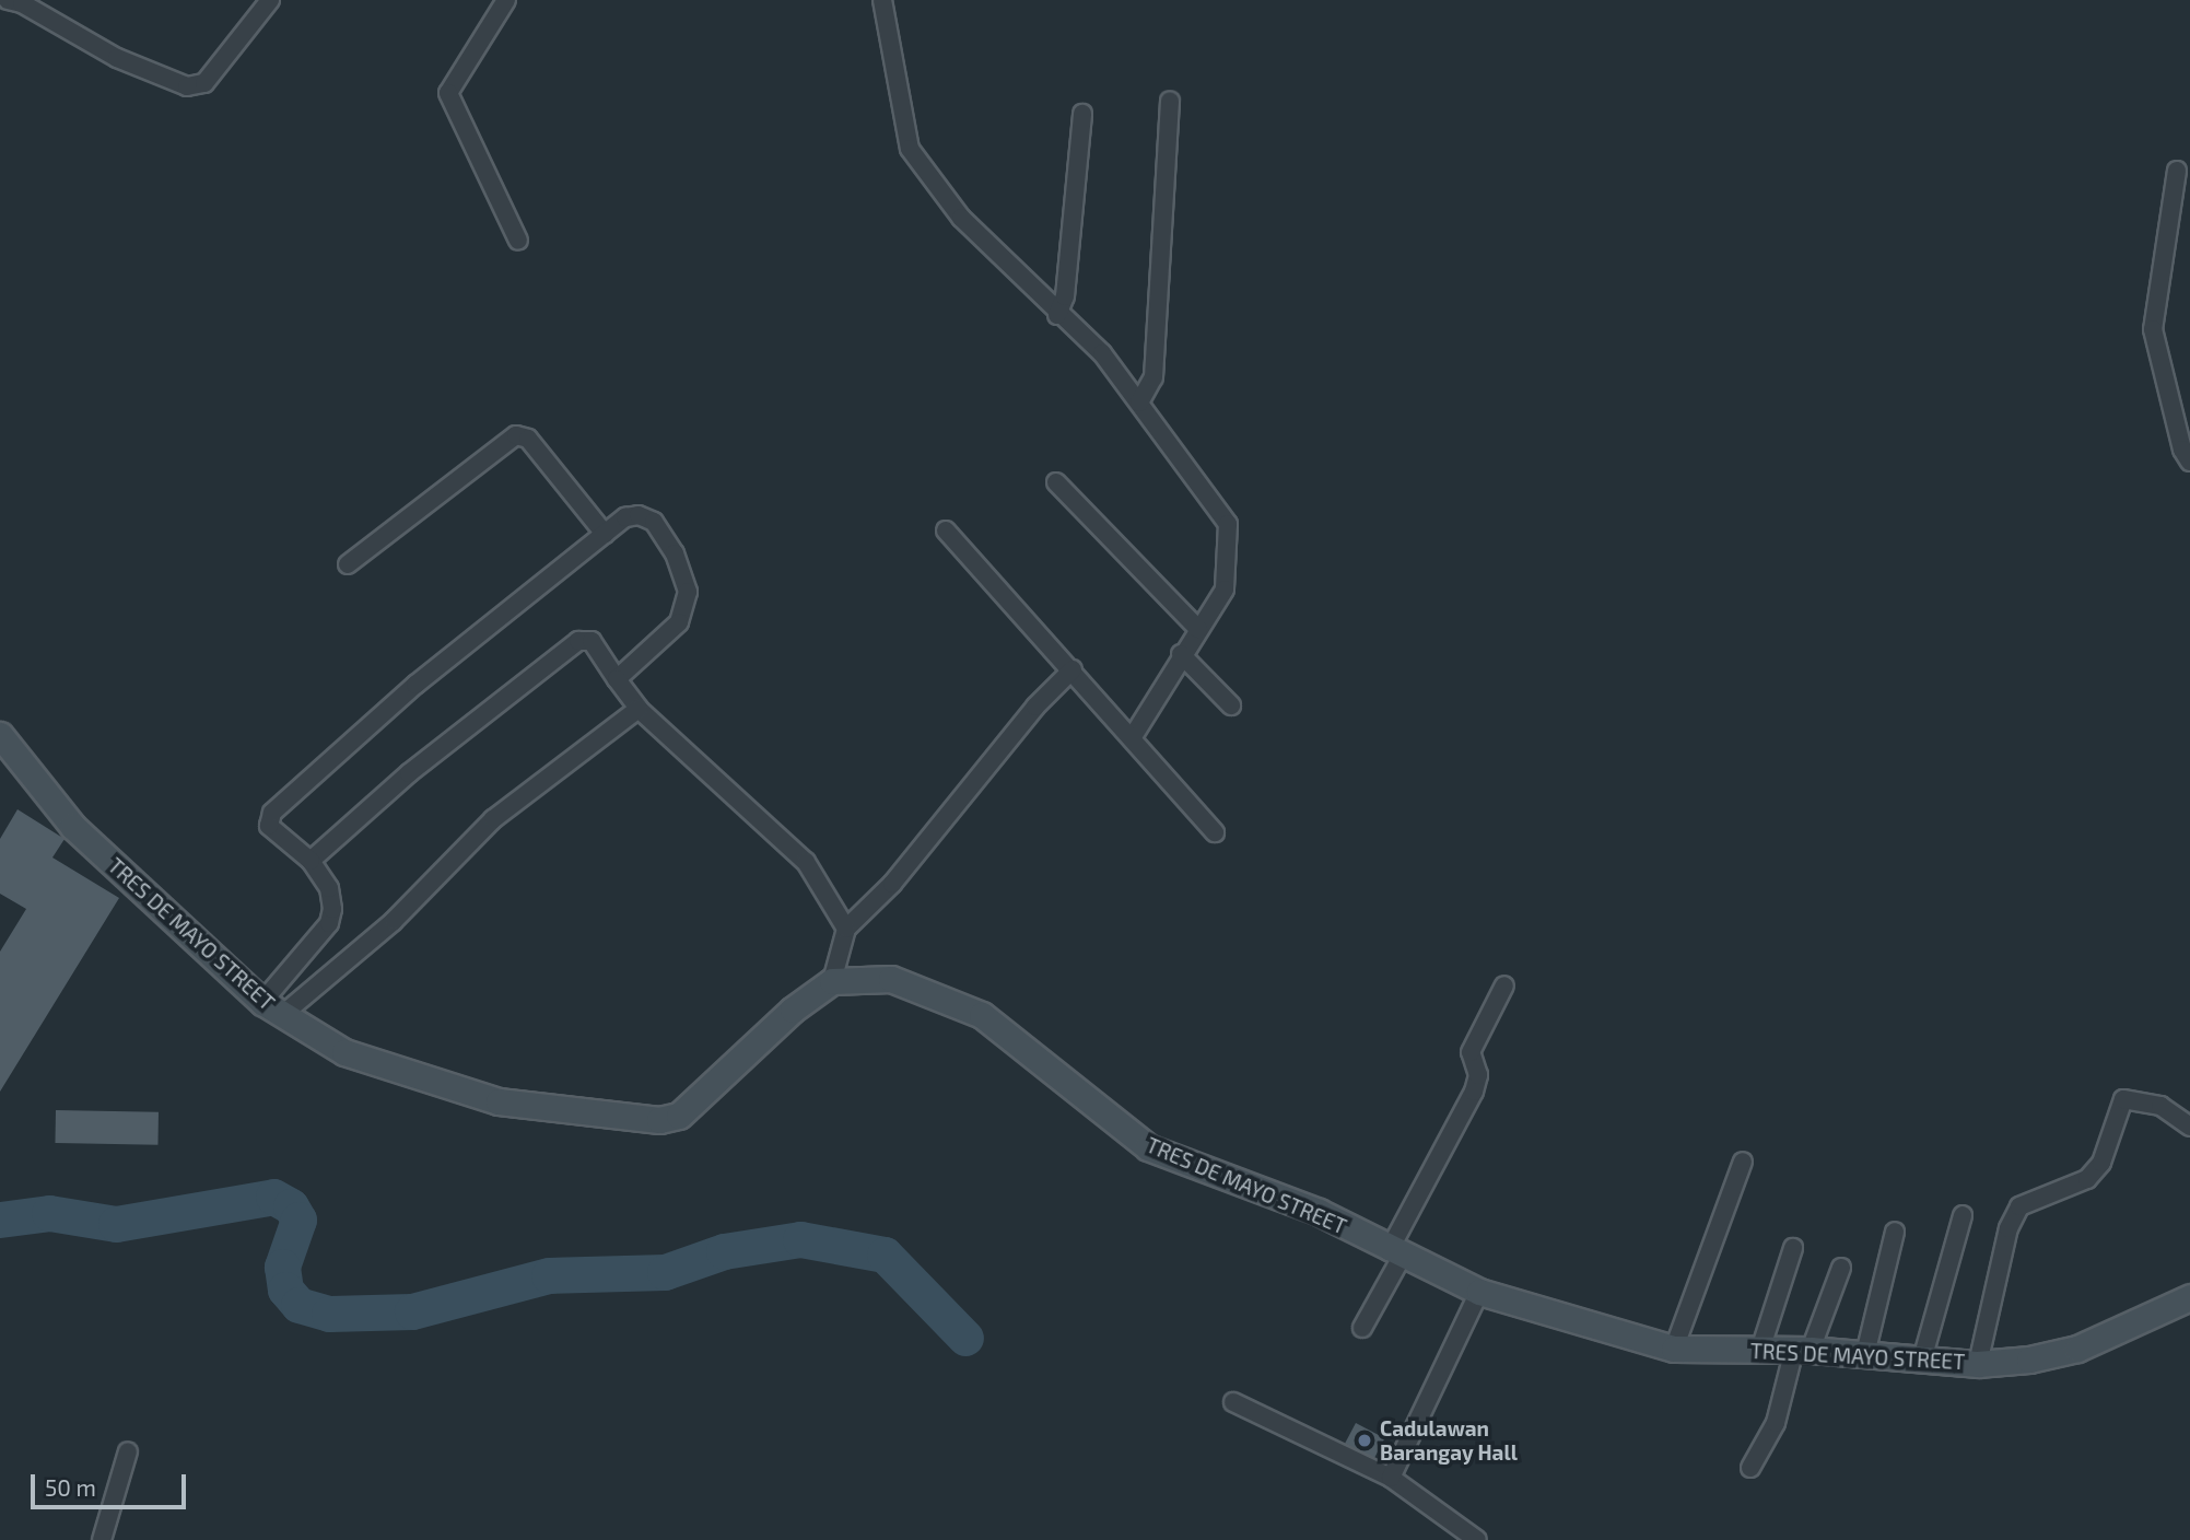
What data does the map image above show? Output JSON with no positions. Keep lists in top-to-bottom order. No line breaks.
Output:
{"streets":{"street":["TRES DE MAYO STREET"]},"places":["Cadulawan Barangay Hall"],"scale_bar":"50 m"}
